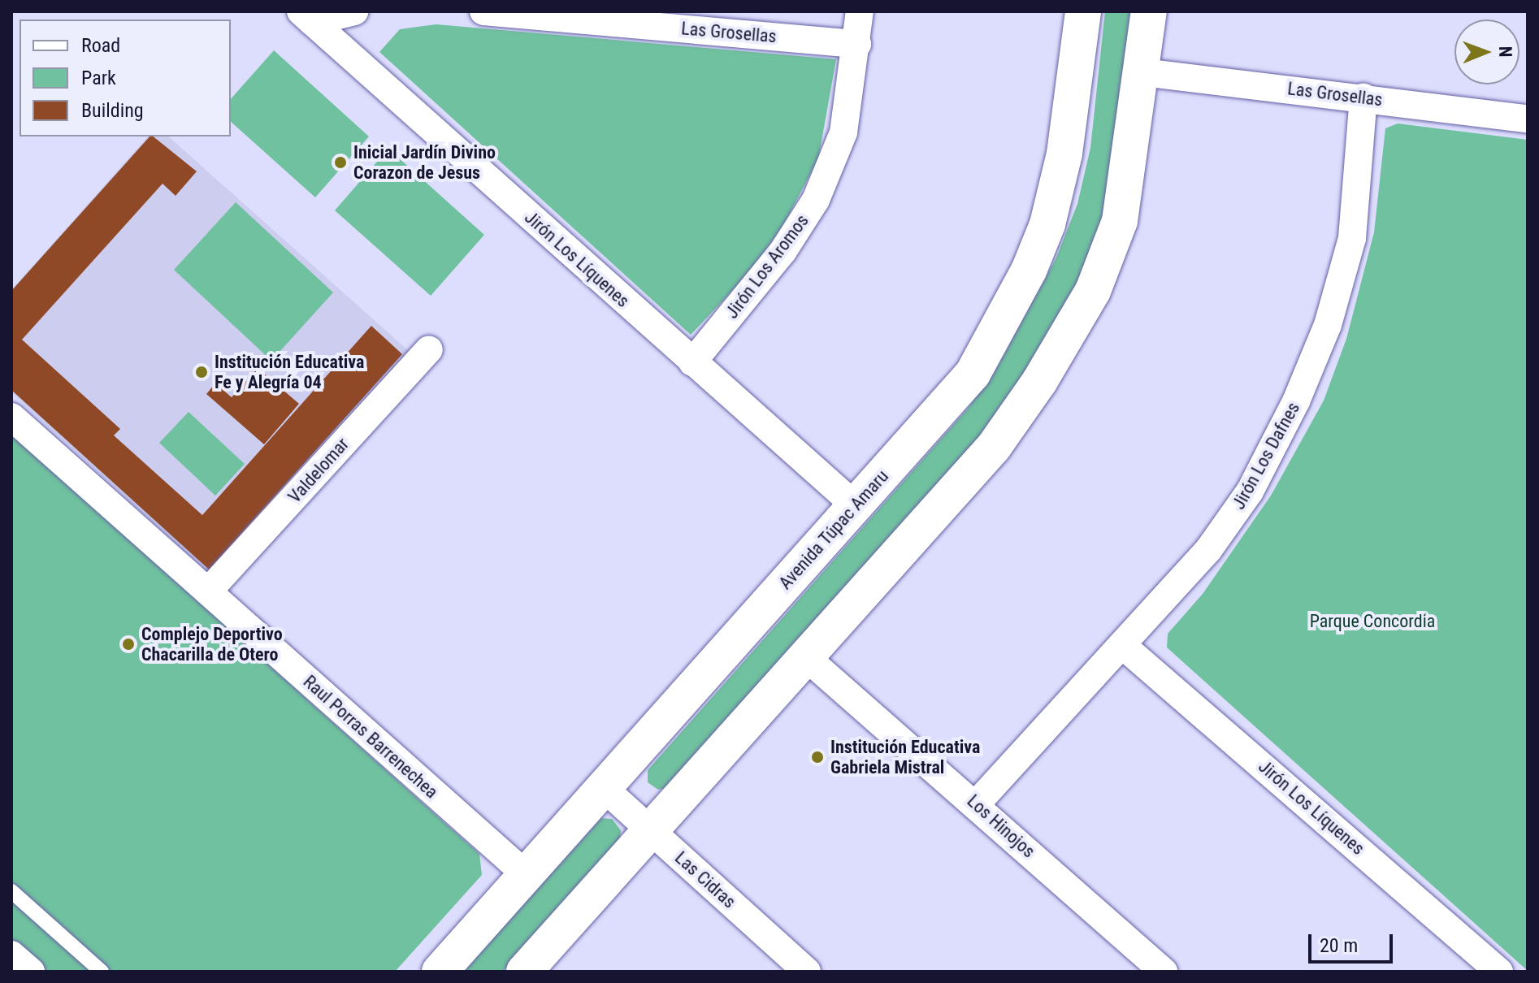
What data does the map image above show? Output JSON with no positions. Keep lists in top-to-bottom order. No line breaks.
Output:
{"streets":{"main road":["Avenida Túpac Amaru"],"street":["Las Grosellas","Jirón Los Líquenes","Jirón Los Aromos","Jirón Los Dafnes","Valdelomar","Raul Porras Barrenechea","Los Hinojos","Las Cidras"]},"crossings":[["Las Grosellas","Jirón Los Aromos"],["Las Grosellas","Jirón Los Dafnes"],["Jirón Los Líquenes","Jirón Los Aromos"],["Jirón Los Líquenes","Jirón Los Dafnes"],["Jirón Los Líquenes","Avenida Túpac Amaru"],["Jirón Los Dafnes","Los Hinojos"],["Valdelomar","Raul Porras Barrenechea"],["Avenida Túpac Amaru","Raul Porras Barrenechea"],["Avenida Túpac Amaru","Las Cidras"]],"parks":["Parque Concordia"],"places":["Inicial Jardín Divino Corazon de Jesus","Institución Educativa Fe y Alegría 04","Complejo Deportivo Chacarilla de Otero","Institución Educativa Gabriela Mistral"],"legend":["Road","Park","Building"],"scale_bar":"20 m","north":"right"}
